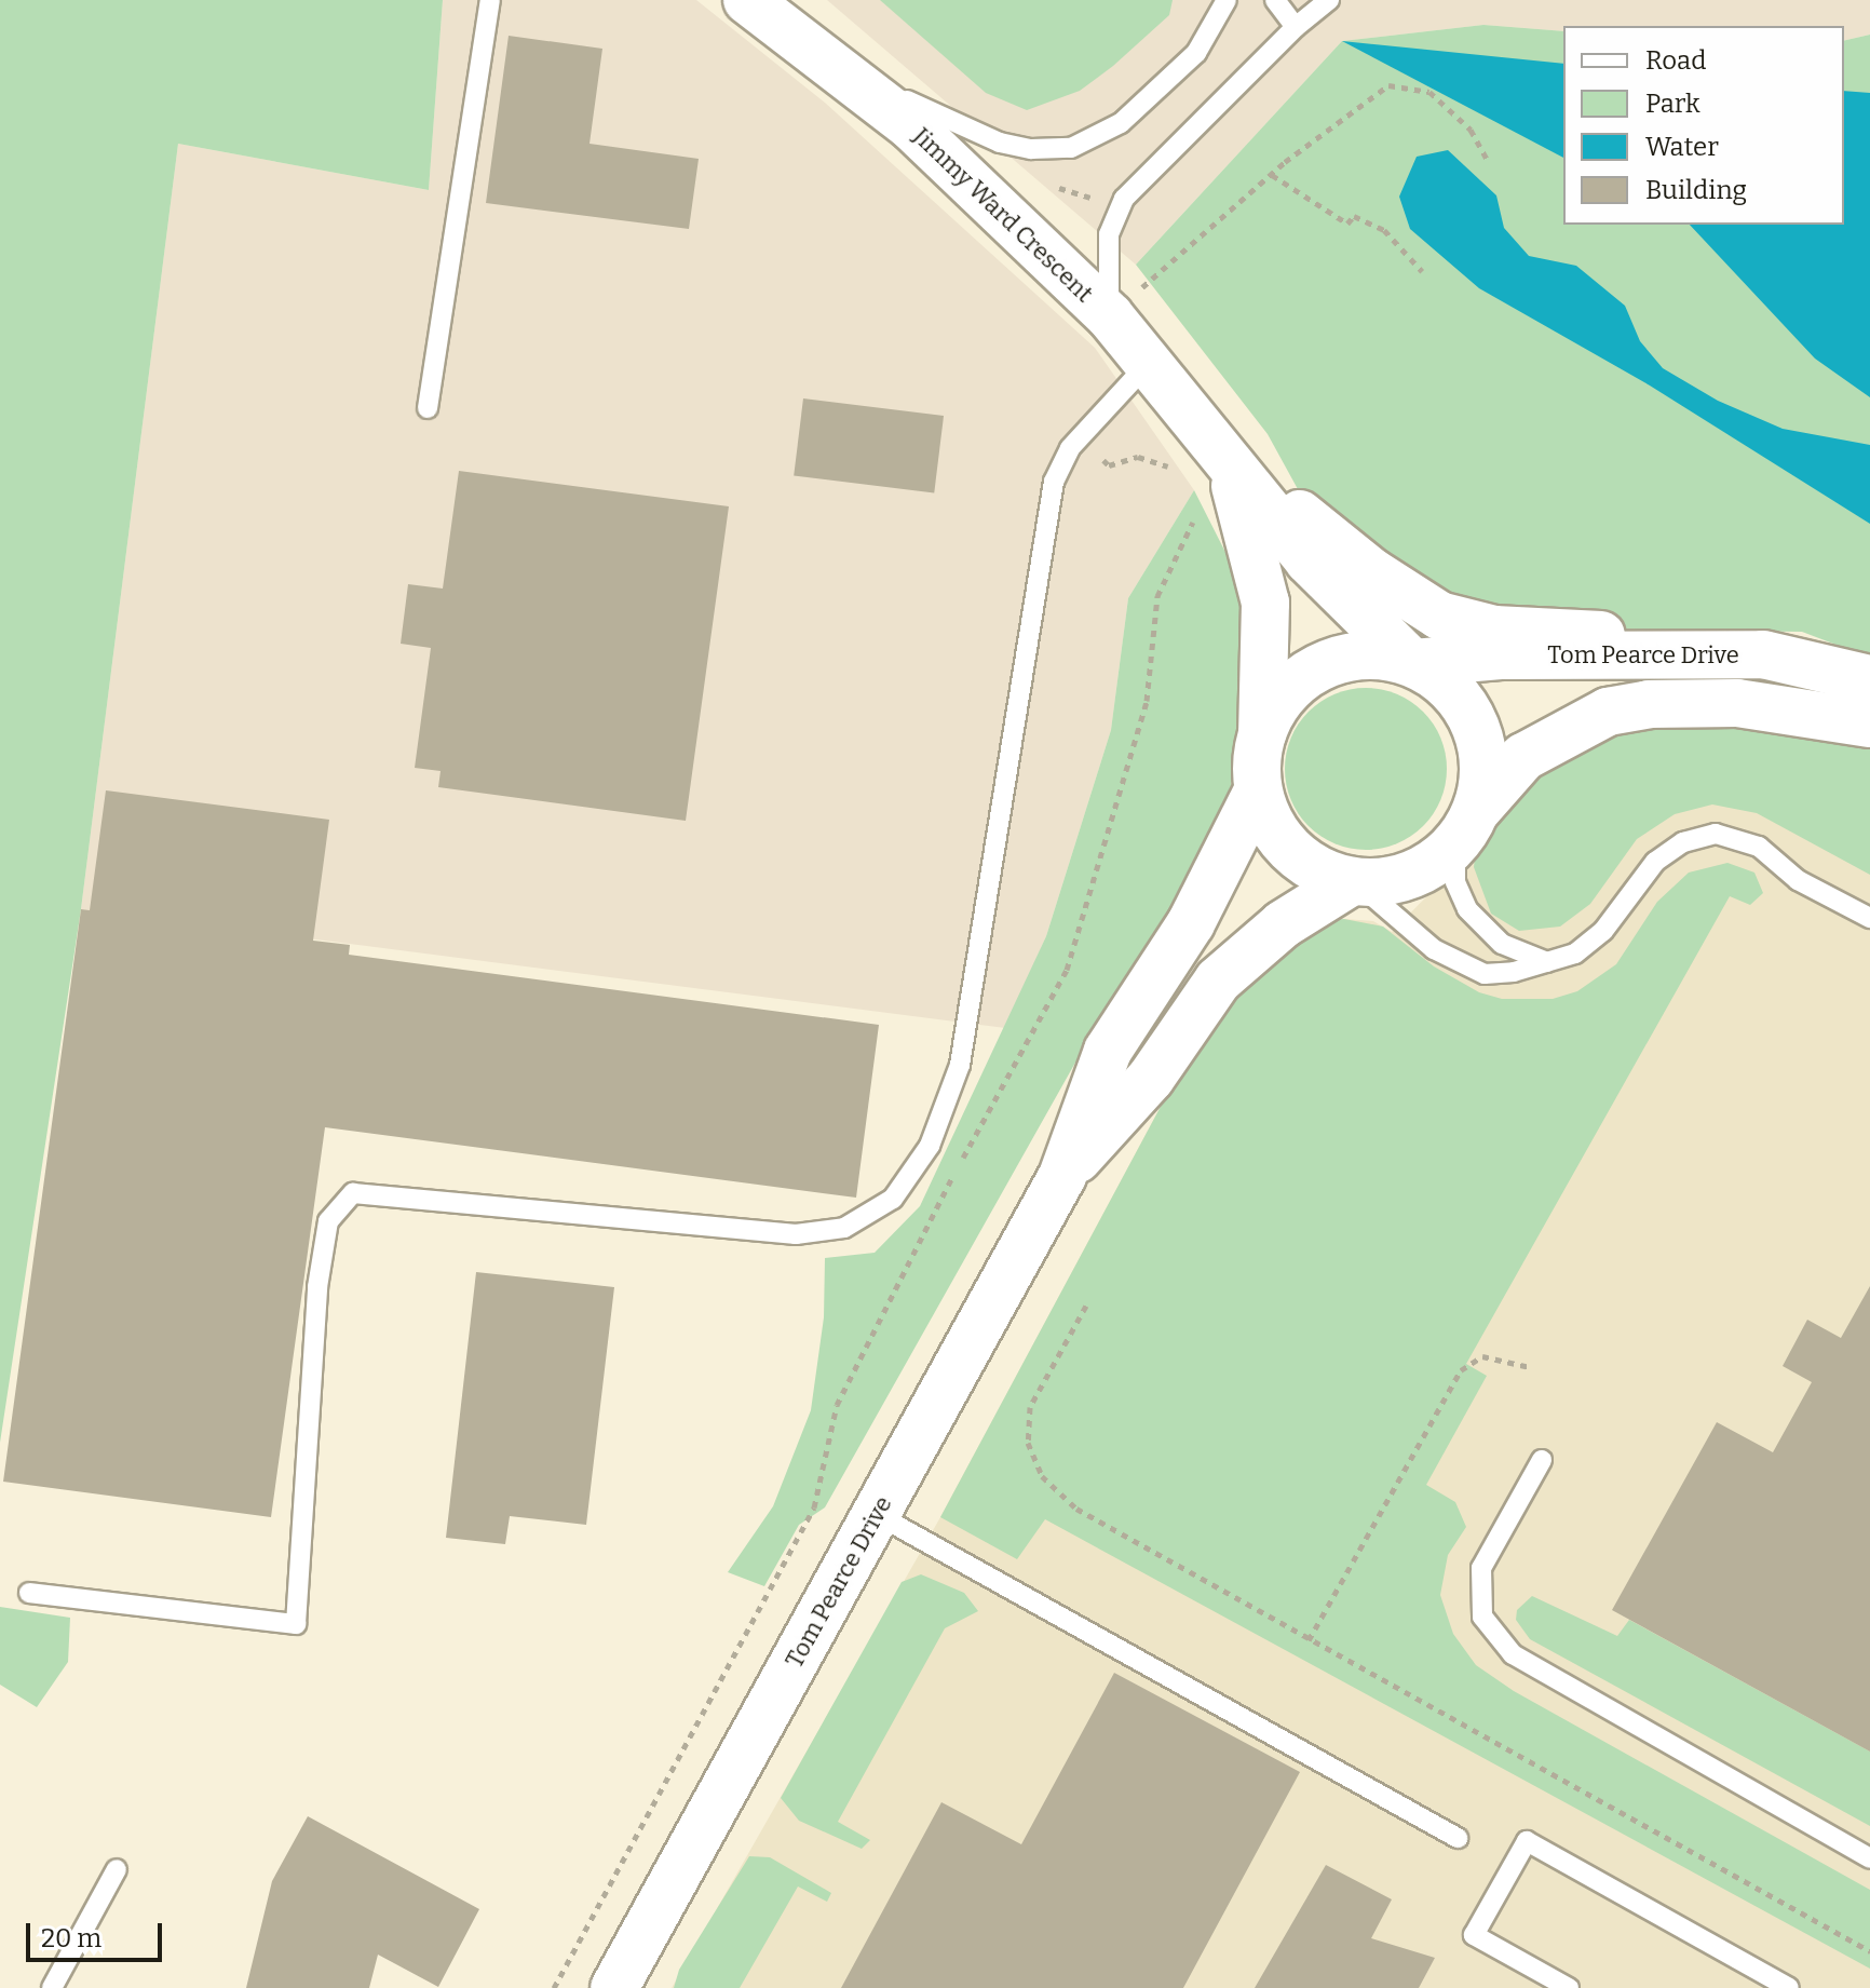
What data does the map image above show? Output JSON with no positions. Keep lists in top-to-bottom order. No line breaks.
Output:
{"streets":{"main road":["Jimmy Ward Crescent","Tom Pearce Drive"]},"crossings":[["Jimmy Ward Crescent","Tom Pearce Drive"]],"legend":["Road","Park","Water","Building"],"scale_bar":"20 m"}
